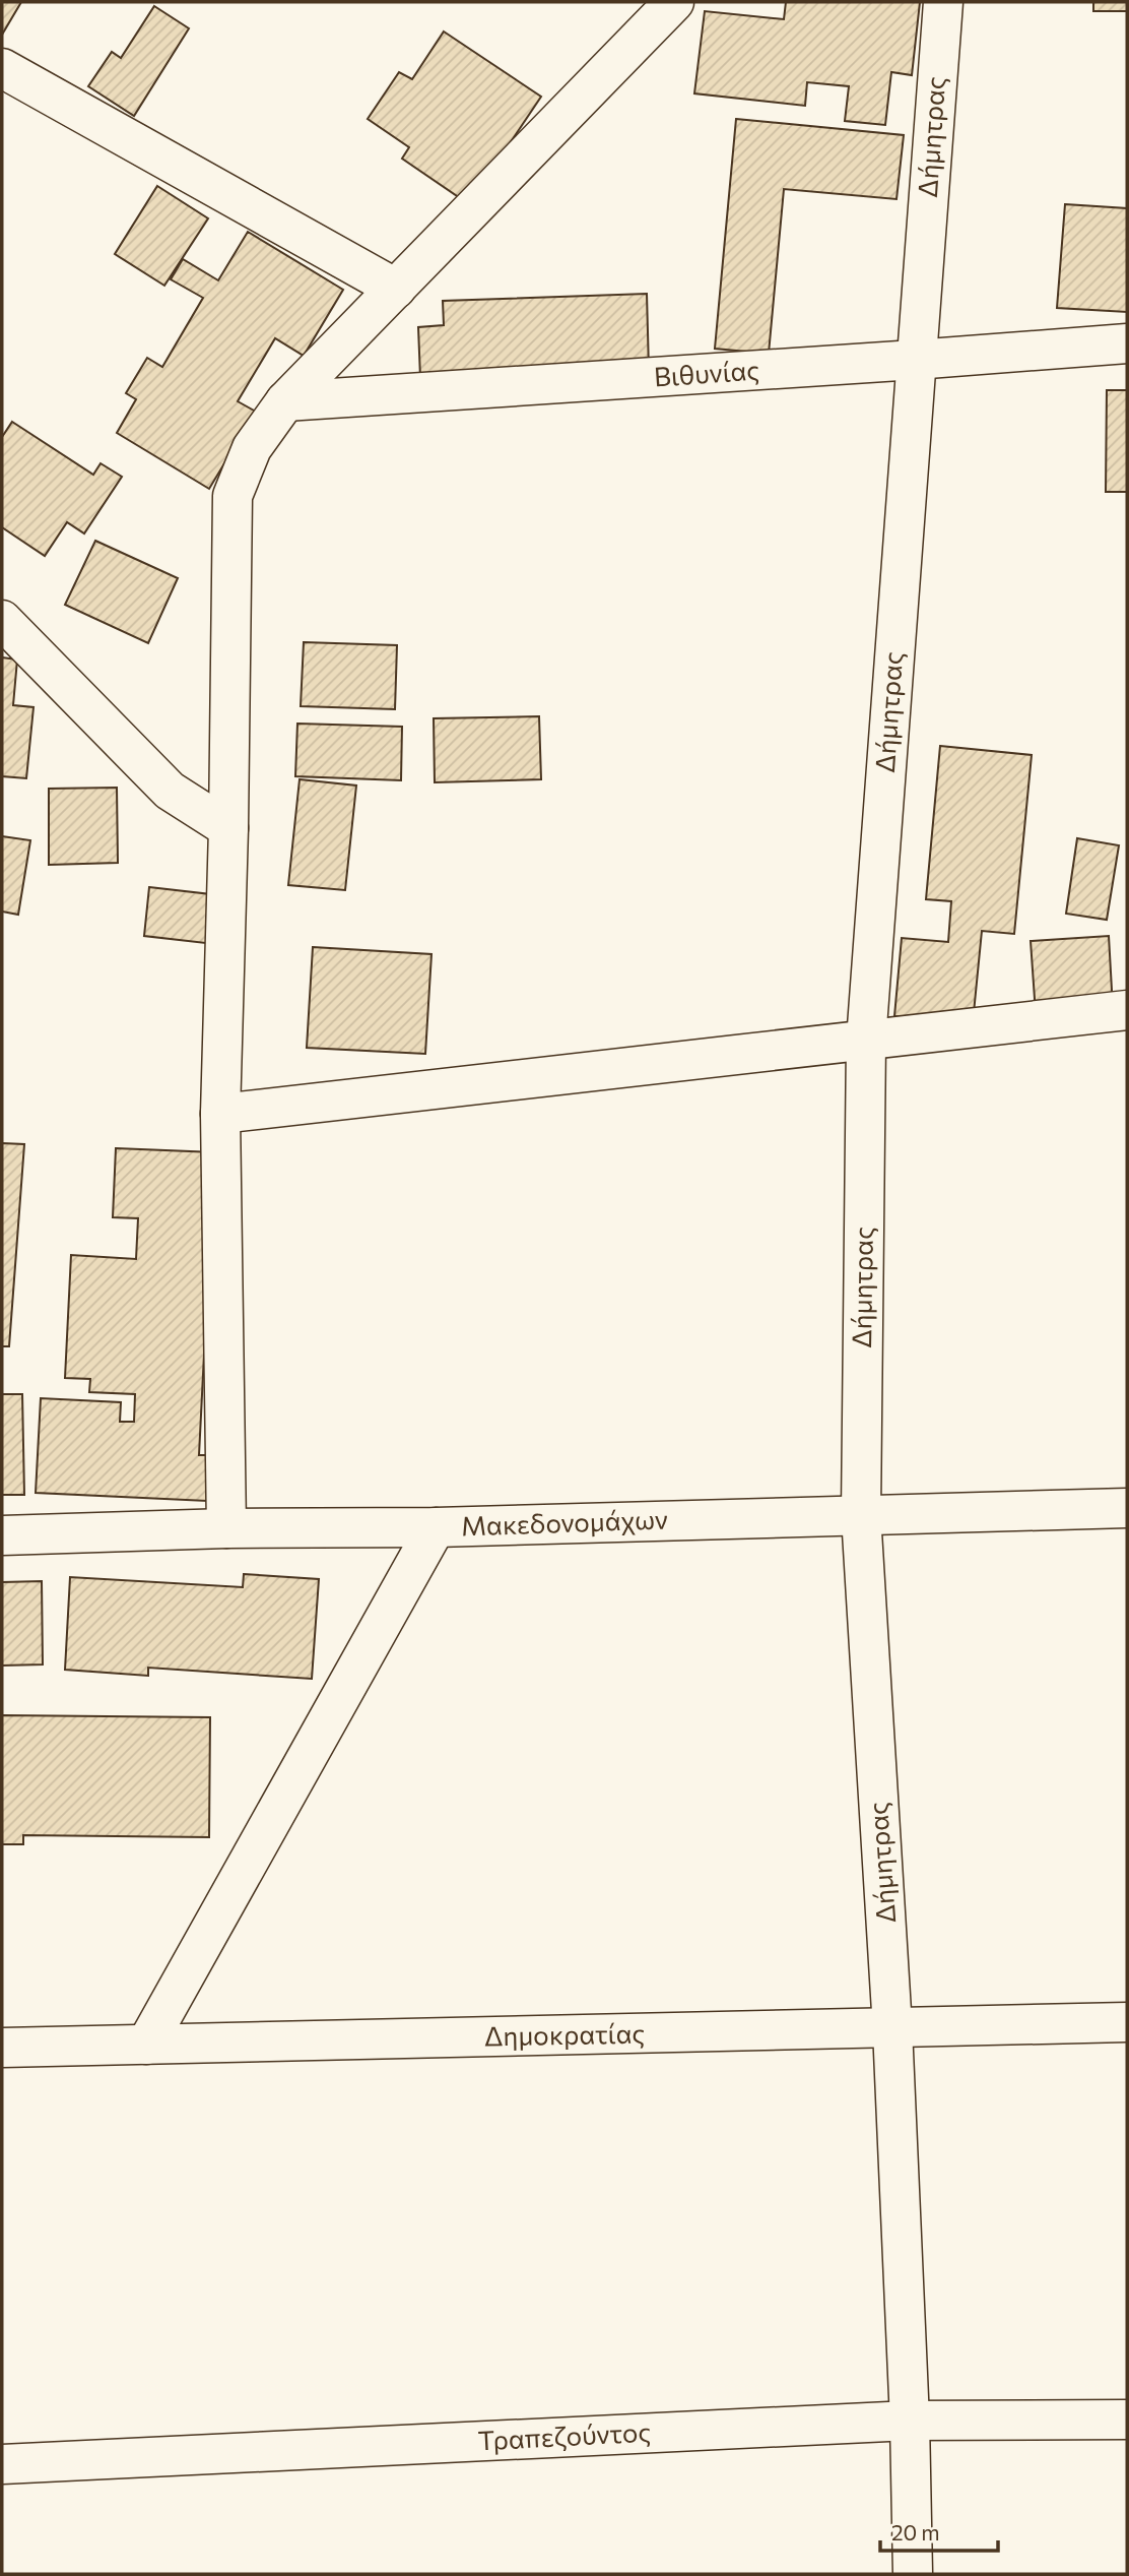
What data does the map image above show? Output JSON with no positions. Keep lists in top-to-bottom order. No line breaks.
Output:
{"streets":{"street":["Δήμητρας","Βιθυνίας","Μακεδονομάχων","Δημοκρατίας","Τραπεζούντος"]},"crossings":[["Δήμητρας","Βιθυνίας"],["Δήμητρας","Μακεδονομάχων"],["Δήμητρας","Δημοκρατίας"],["Δήμητρας","Τραπεζούντος"]],"scale_bar":"20 m"}
